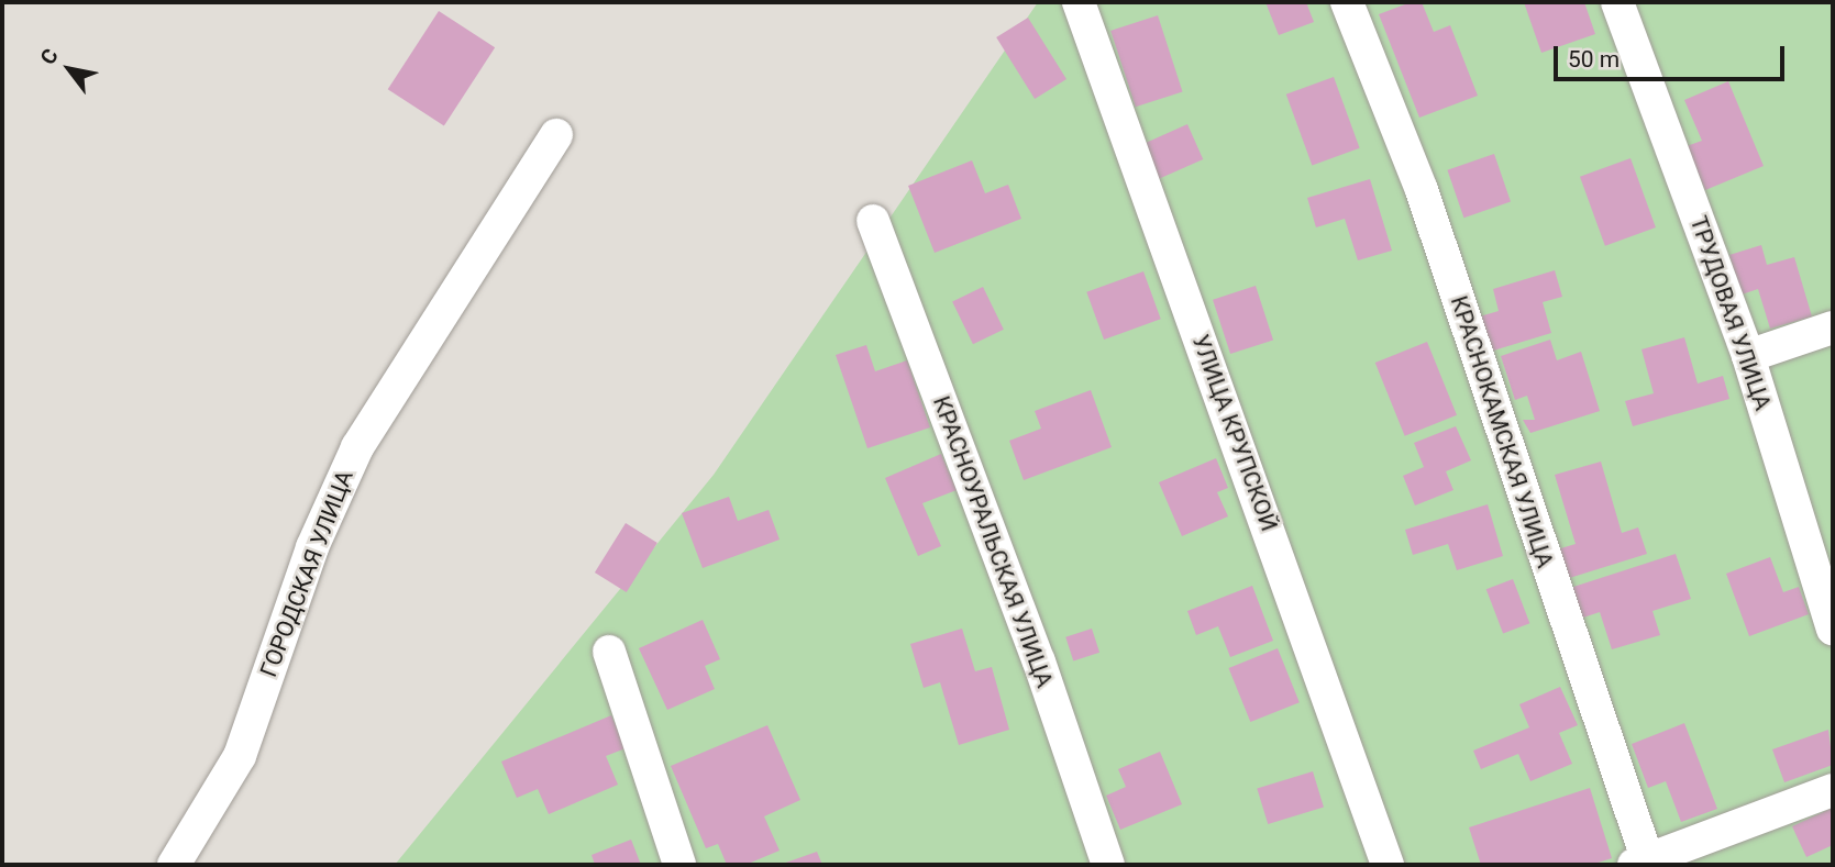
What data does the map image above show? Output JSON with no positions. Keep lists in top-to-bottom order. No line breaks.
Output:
{"streets":{"street":["ТРУДОВАЯ УЛИЦА","КРАСНОКАМСКАЯ УЛИЦА","УЛИЦА КРУПСКОЙ","КРАСНОУРАЛЬСКАЯ УЛИЦА","ГОРОДСКАЯ УЛИЦА"]},"scale_bar":"50 m","north":"top left"}
